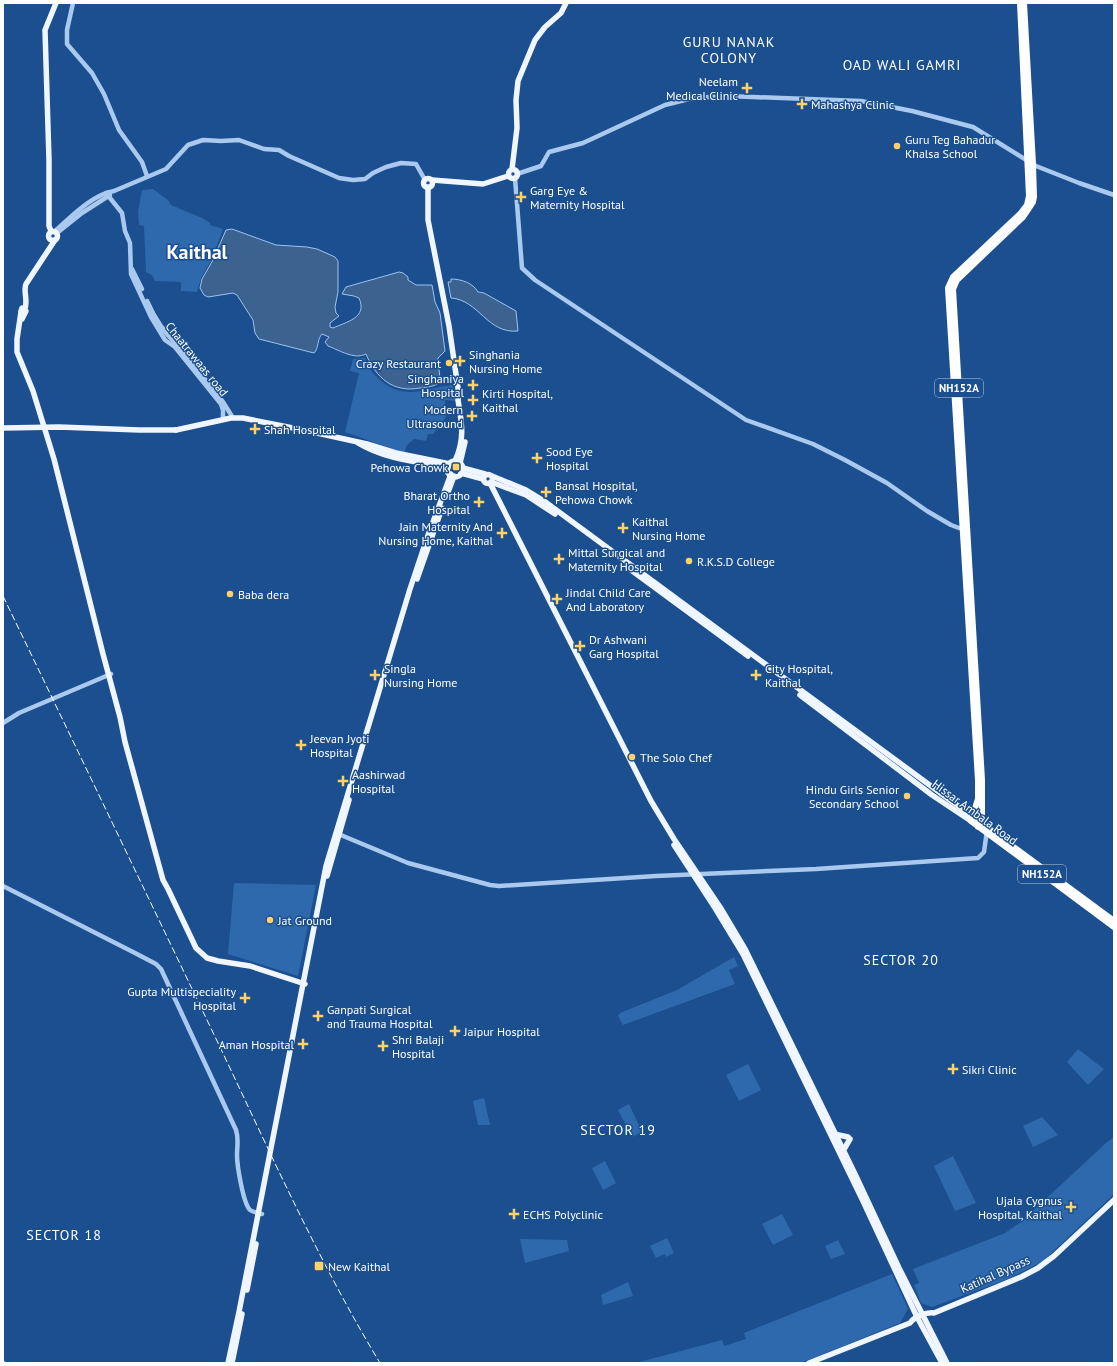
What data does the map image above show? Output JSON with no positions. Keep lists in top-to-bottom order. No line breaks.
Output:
{"streets":{"highway":["NH152A","Hissar Ambala Road"],"main road":["Katihal Bypass"],"street":["Chaatrawaas road"]},"crossings":[["Chaatrawaas road","Hissar Ambala Road"],["NH152A","Hissar Ambala Road"]],"districts":["GURU NANAK COLONY","OAD WALI GAMRI","Kaithal","SECTOR 20","SECTOR 19","SECTOR 18"],"places":{"health":["Neelam Medical Clinic","Mahashya Clinic","Garg Eye & Maternity Hospital","Singhania Nursing Home","Singhaniya Hospital","Kirti Hospital, Kaithal","Modern Ultrasound","Shah Hospital","Sood Eye Hospital","Bansal Hospital, Pehowa Chowk","Bharat Ortho Hospital","Kaithal Nursing Home","Jain Maternity And Nursing Home, Kaithal","Mittal Surgical and Maternity Hospital","Jindal Child Care And Laboratory","Dr Ashwani Garg Hospital","Singla Nursing Home","City Hospital, Kaithal","Jeevan Jyoti Hospital","Aashirwad Hospital","Gupta Multispeciality Hospital","Ganpati Surgical and Trauma Hospital","Jaipur Hospital","Aman Hospital","Shri Balaji Hospital","Sikri Clinic","Ujala Cygnus Hospital, Kaithal","ECHS Polyclinic"],"other":["Guru Teg Bahadur Khalsa School","Crazy Restaurant","R.K.S.D College","Baba dera","The Solo Chef","Hindu Girls Senior Secondary School","Jat Ground"],"transit":["Pehowa Chowk","New Kaithal"]}}
